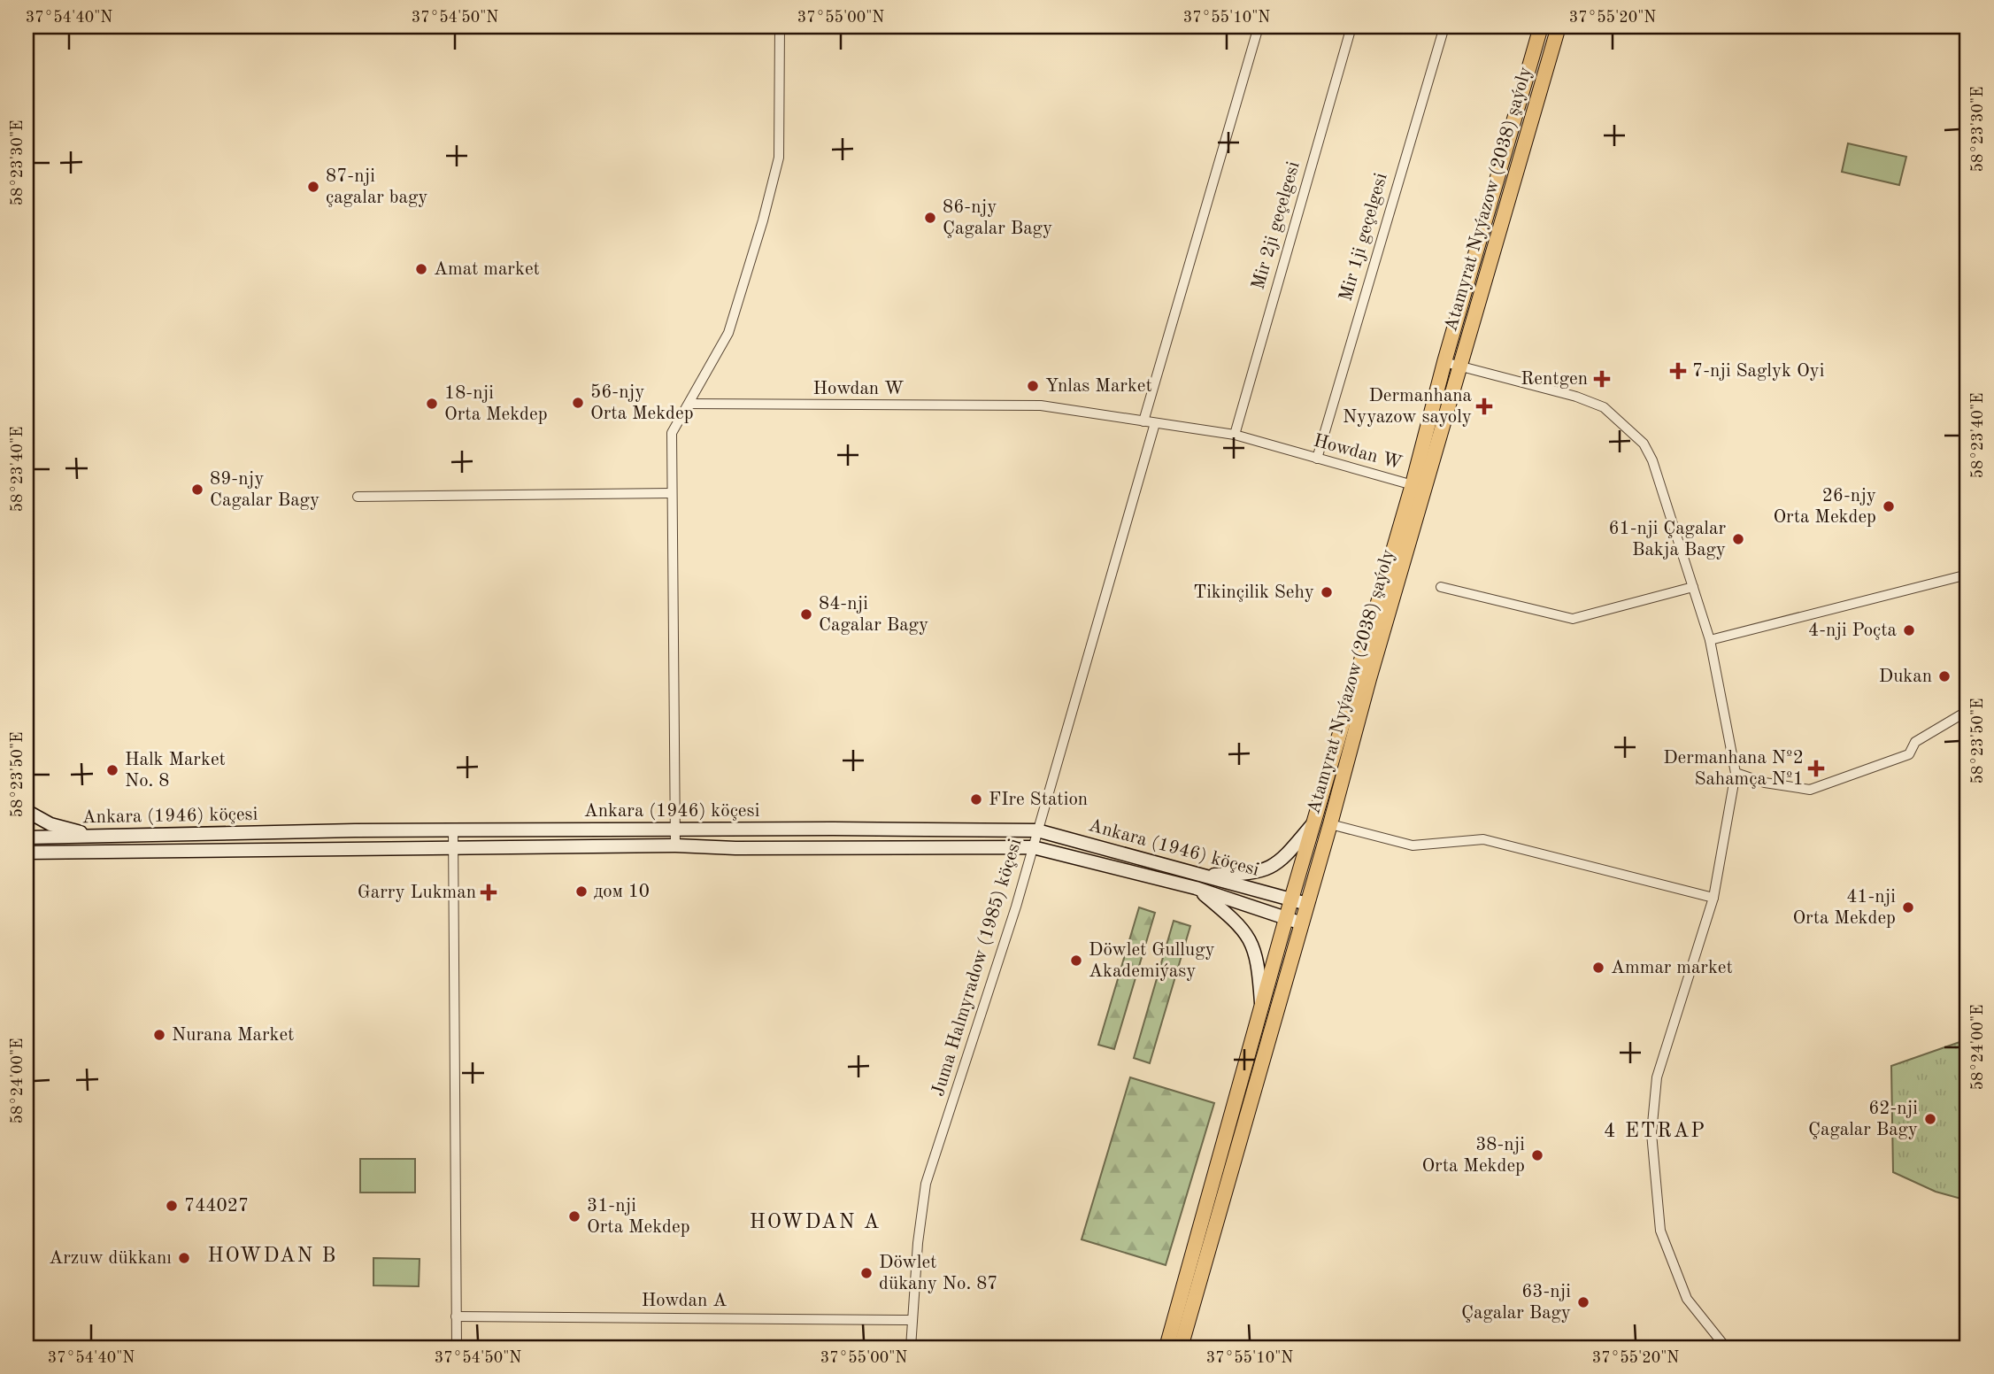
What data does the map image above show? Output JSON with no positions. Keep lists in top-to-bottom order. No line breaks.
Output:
{"streets":{"main road":["Atamyrat Nyýazow (2038) şaýoly","Ankara (1946) köçesi"],"street":["Mir 2ji geçelgesi","Mir 1ji geçelgesi","Howdan W","Juma Halmyradow (1985) köçesi","Howdan A"]},"crossings":[["Atamyrat Nyýazow (2038) şaýoly","Howdan W"],["Atamyrat Nyýazow (2038) şaýoly","Ankara (1946) köçesi"],["Mir 2ji geçelgesi","Howdan W"],["Mir 1ji geçelgesi","Howdan W"],["Howdan W","Juma Halmyradow (1985) köçesi"],["Ankara (1946) köçesi","Juma Halmyradow (1985) köçesi"],["Juma Halmyradow (1985) köçesi","Howdan A"]],"districts":["4 ETRAP","HOWDAN A","HOWDAN B"],"places":{"other":["87-nji çagalar bagy","86-njy Çagalar Bagy","Amat market","Ynlas Market","56-njy Orta Mekdep","18-nji Orta Mekdep","89-njy Cagalar Bagy","26-njy Orta Mekdep","61-nji Çagalar Bakja Bagy","Tikinçilik Sehy","84-nji Cagalar Bagy","4-nji Poçta","Dukan","Halk Market No. 8","FIre Station","дом 10","41-nji Orta Mekdep","Döwlet Gullugy Akademiýasy","Ammar market","Nurana Market","62-nji Çagalar Bagy","38-nji Orta Mekdep","744027","31-nji Orta Mekdep","Arzuw dükkanı","Döwlet dükany No. 87","63-nji Çagalar Bagy"],"health":["7-nji Saglyk Oyi","Rentgen","Dermanhana Nyyazow sayoly","Dermanhana Nº2 Sahamça Nº1","Garry Lukman"]},"coordinates":["37°54'40\"N","37°54'50\"N","37°55'00\"N","37°55'10\"N","37°55'20\"N","58°23'30\"E","58°23'40\"E","58°23'50\"E","58°24'00\"E"]}
